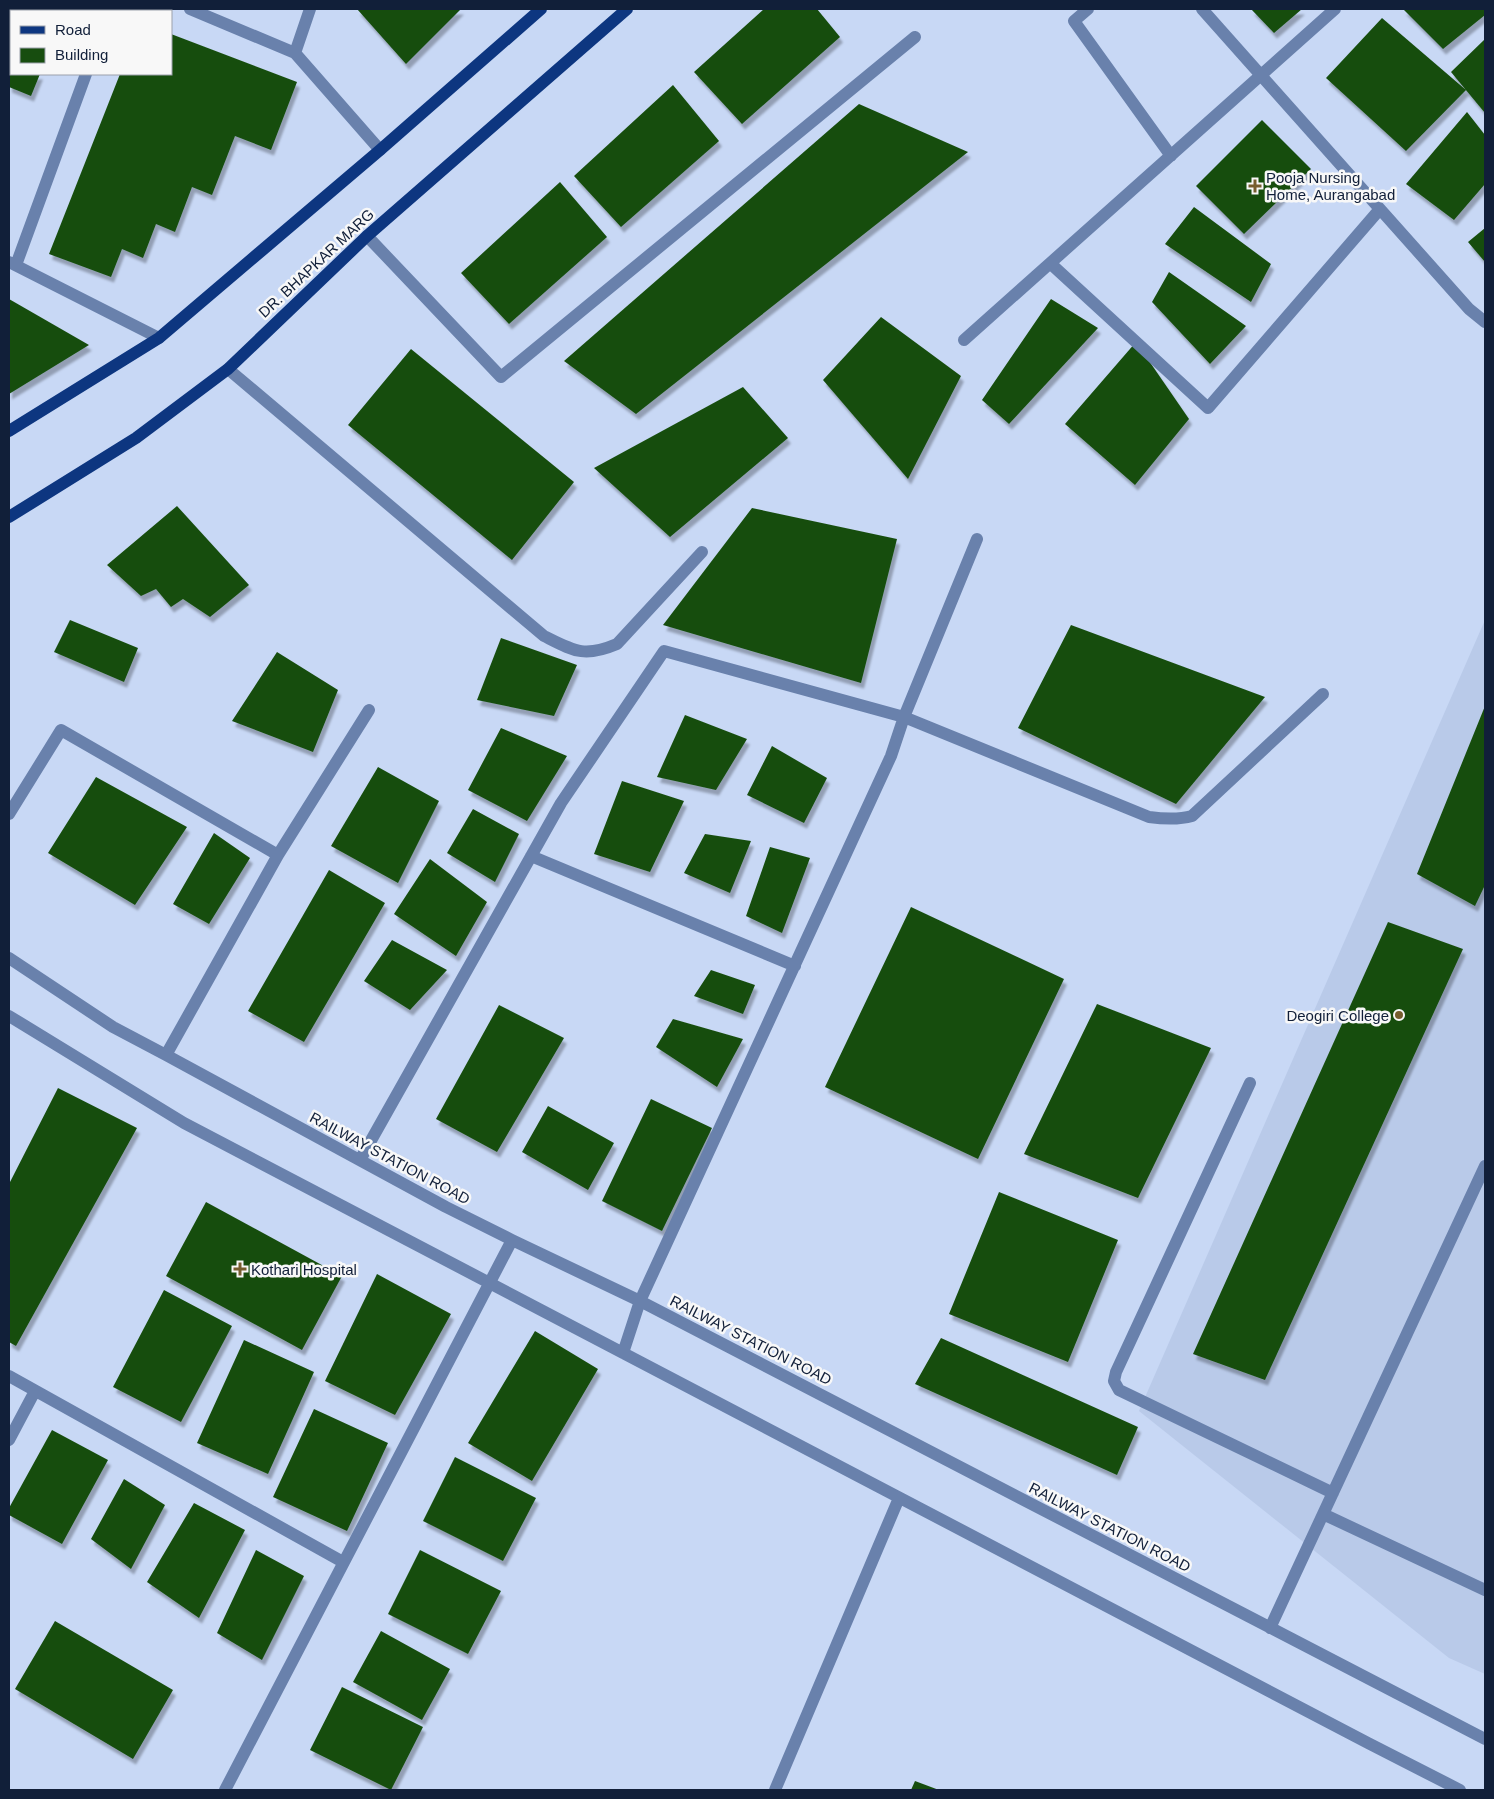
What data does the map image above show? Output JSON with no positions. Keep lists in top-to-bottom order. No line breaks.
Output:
{"streets":{"main road":["DR. BHAPKAR MARG"],"street":["RAILWAY STATION ROAD"]},"places":{"health":["Pooja Nursing Home, Aurangabad","Kothari Hospital"],"other":["Deogiri College"]},"legend":["Road","Building"]}
